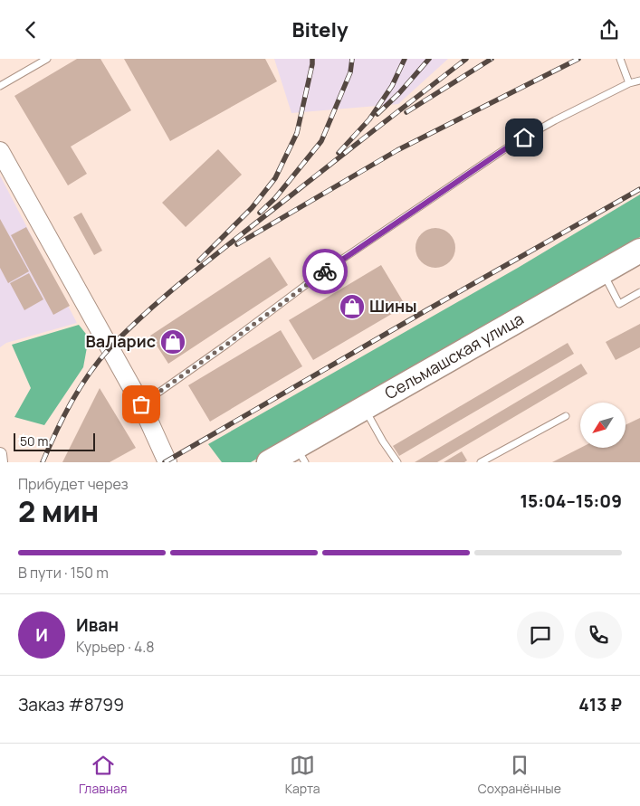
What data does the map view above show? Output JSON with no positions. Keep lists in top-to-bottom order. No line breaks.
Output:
{"streets":{"highway":["Сельмашская улица"]},"places":{"shop":["Шины","ВаЛарис"]},"scale_bar":"50 m","north":"bottom left","page":{"header":"Bitely","scale":"50 m","heading":["2 мин","Прибудет через","15:04–15:09"],"panel":["Иван","Курьер · 4.8","Заказ #8799","413 ₽"],"bar":"В пути · 150 m","round":"И","tabs":["Главная","Карта","Сохранённые"]}}
